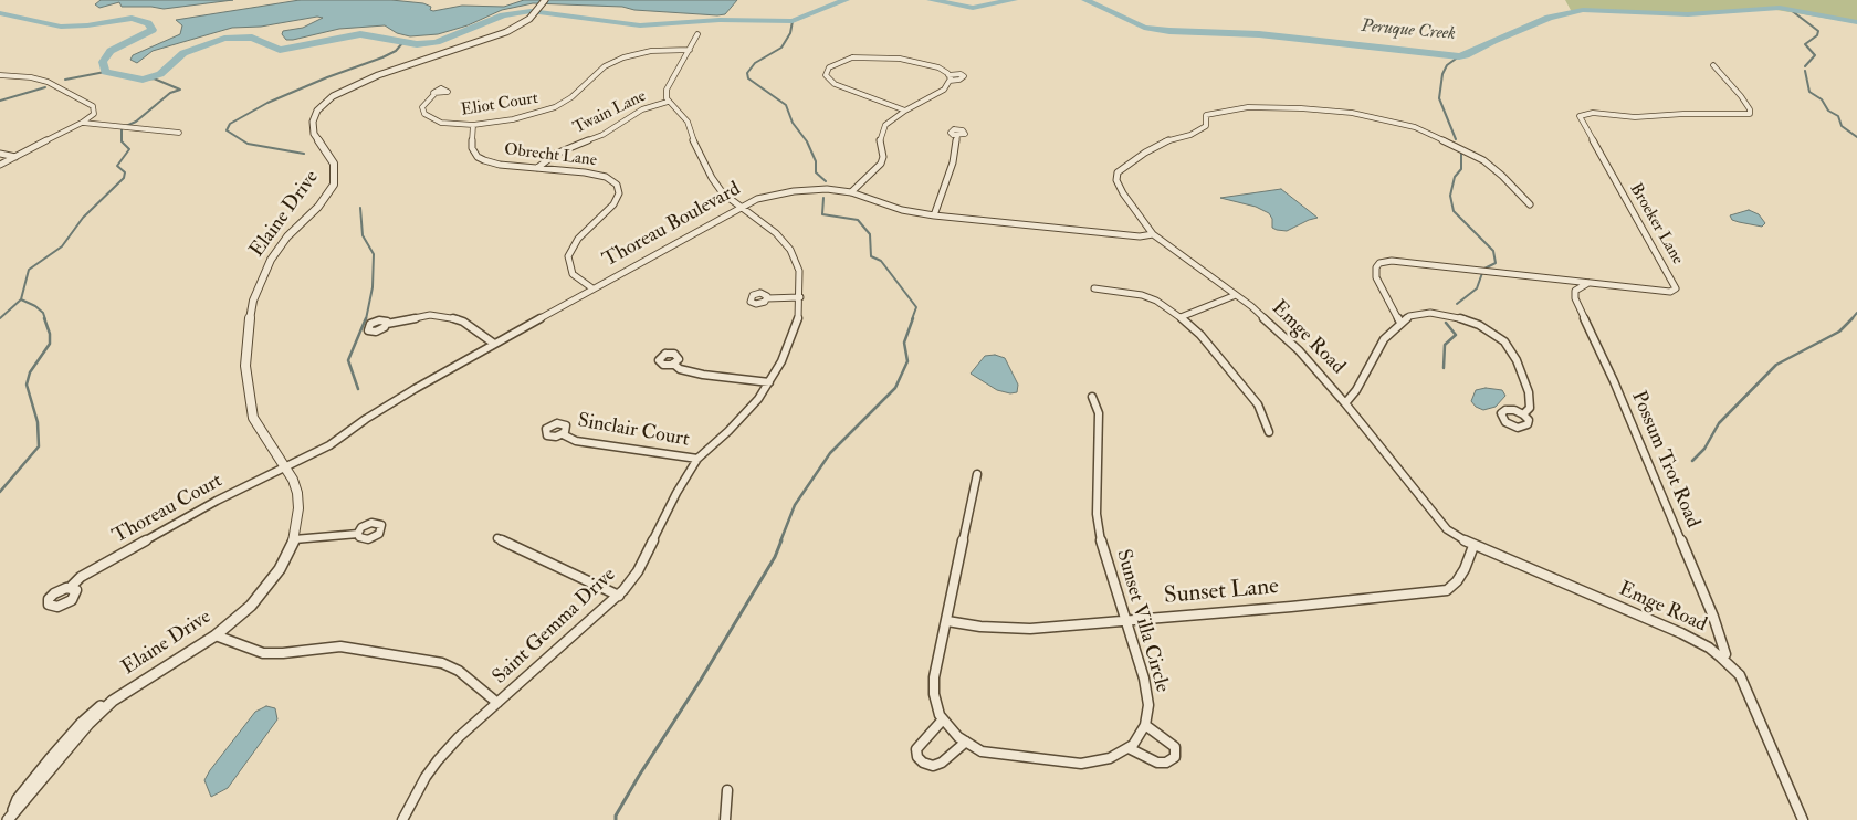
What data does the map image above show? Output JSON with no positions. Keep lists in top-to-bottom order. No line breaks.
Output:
{"streets":{"street":["Eliot Court","Twain Lane","Obrecht Lane","Elaine Drive","Broeker Lane","Thoreau Boulevard","Emge Road","Sinclair Court","Possum Trot Road","Thoreau Court","Sunset Lane","Sunset Villa Circle","Saint Gemma Drive"]},"crossings":[["Eliot Court","Obrecht Lane"],["Twain Lane","Obrecht Lane"],["Twain Lane","Saint Gemma Drive"],["Obrecht Lane","Thoreau Boulevard"],["Elaine Drive","Thoreau Boulevard"],["Elaine Drive","Thoreau Court"],["Broeker Lane","Possum Trot Road"],["Thoreau Boulevard","Emge Road"],["Thoreau Boulevard","Thoreau Court"],["Thoreau Boulevard","Saint Gemma Drive"],["Emge Road","Possum Trot Road"],["Emge Road","Sunset Lane"],["Sinclair Court","Saint Gemma Drive"],["Sunset Lane","Sunset Villa Circle"]],"water":["Peruque Creek"]}
